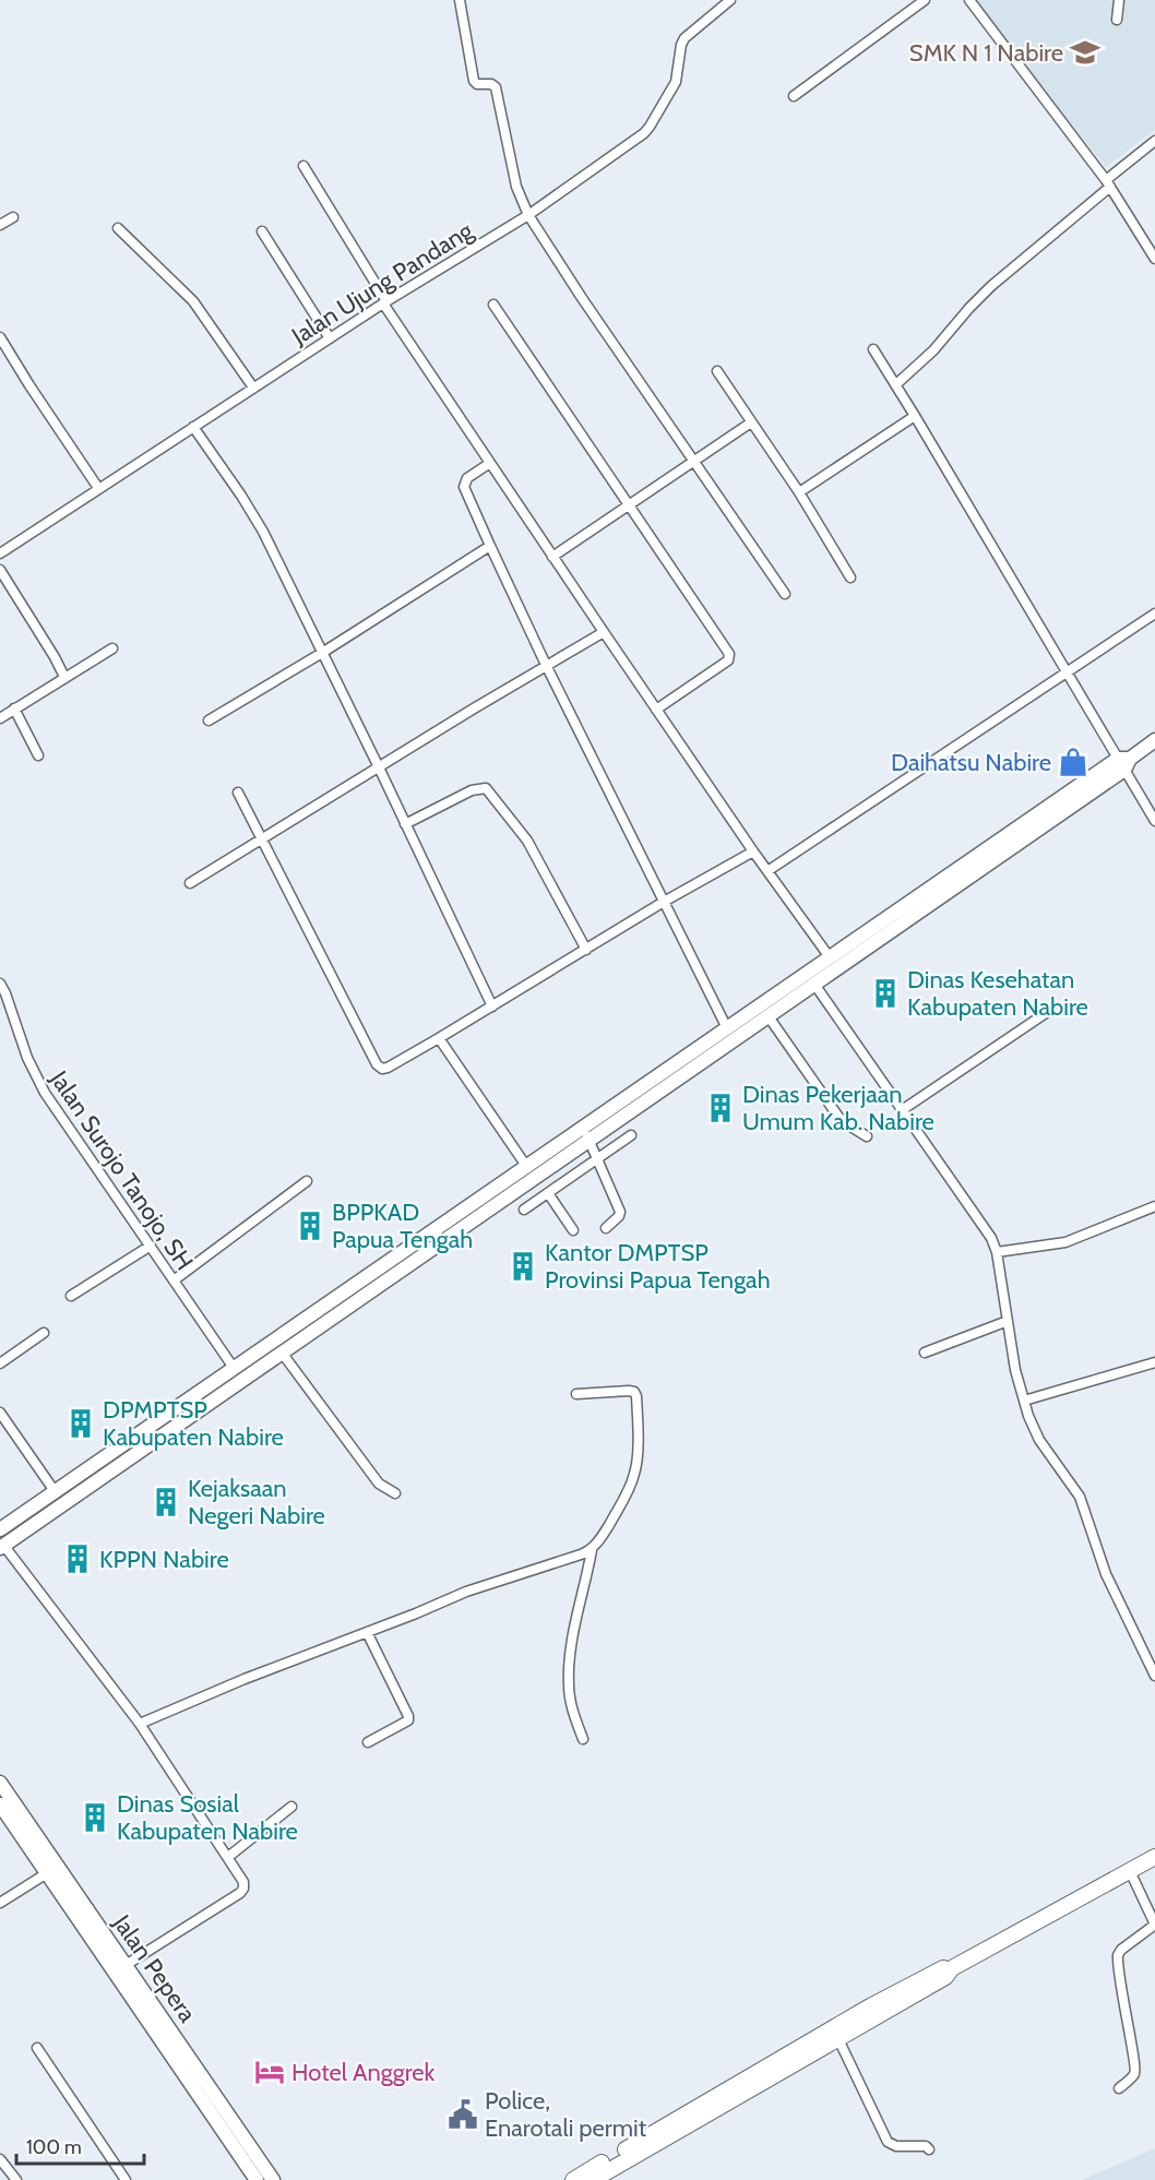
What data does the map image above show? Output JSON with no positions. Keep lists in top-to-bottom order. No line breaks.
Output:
{"streets":{"main road":["Jalan Pepera"],"street":["Jalan Ujung Pandang","Jalan Surojo Tanojo, SH"]},"places":{"school or university":["SMK N 1 Nabire"],"shop":["Daihatsu Nabire"],"building":["Dinas Kesehatan Kabupaten Nabire","Dinas Pekerjaan Umum Kab. Nabire","BPPKAD Papua Tengah","Kantor DMPTSP Provinsi Papua Tengah","DPMPTSP Kabupaten Nabire","Kejaksaan Negeri Nabire","KPPN Nabire","Dinas Sosial Kabupaten Nabire"],"hotel":["Hotel Anggrek"],"public building":["Police, Enarotali permit"]},"scale_bar":"100 m"}
